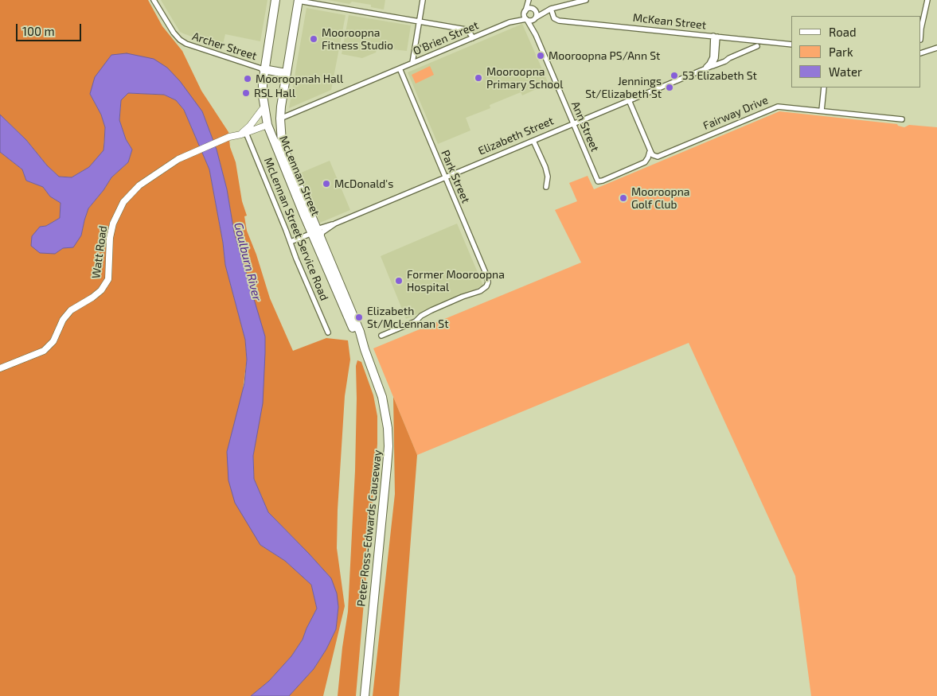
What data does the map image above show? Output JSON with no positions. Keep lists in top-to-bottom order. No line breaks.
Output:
{"streets":{"highway":["McLennan Street","Peter Ross-Edwards Causeway"],"street":["McKean Street","O'Brien Street","Archer Street","Fairway Drive","Ann Street","Elizabeth Street","Park Street","McLennan Street Service Road","Watt Road"]},"crossings":[["O'Brien Street","Ann Street"],["O'Brien Street","McLennan Street"],["O'Brien Street","Park Street"],["Archer Street","McLennan Street"],["Fairway Drive","Ann Street"],["Ann Street","Elizabeth Street"],["Elizabeth Street","McLennan Street"],["Elizabeth Street","Park Street"],["Elizabeth Street","McLennan Street Service Road"],["McLennan Street","Watt Road"],["McLennan Street","Peter Ross-Edwards Causeway"],["McLennan Street Service Road","Watt Road"]],"water":["Goulburn River"],"places":["Mooroopna Fitness Studio","Mooroopna PS/Ann St","53 Elizabeth St","Mooroopna Primary School","Mooroopnah Hall","Jennings St/Elizabeth St","RSL Hall","McDonald's","Mooroopna Golf Club","Former Mooroopna Hospital","Elizabeth St/McLennan St"],"legend":["Road","Park","Water"],"scale_bar":"100 m"}
